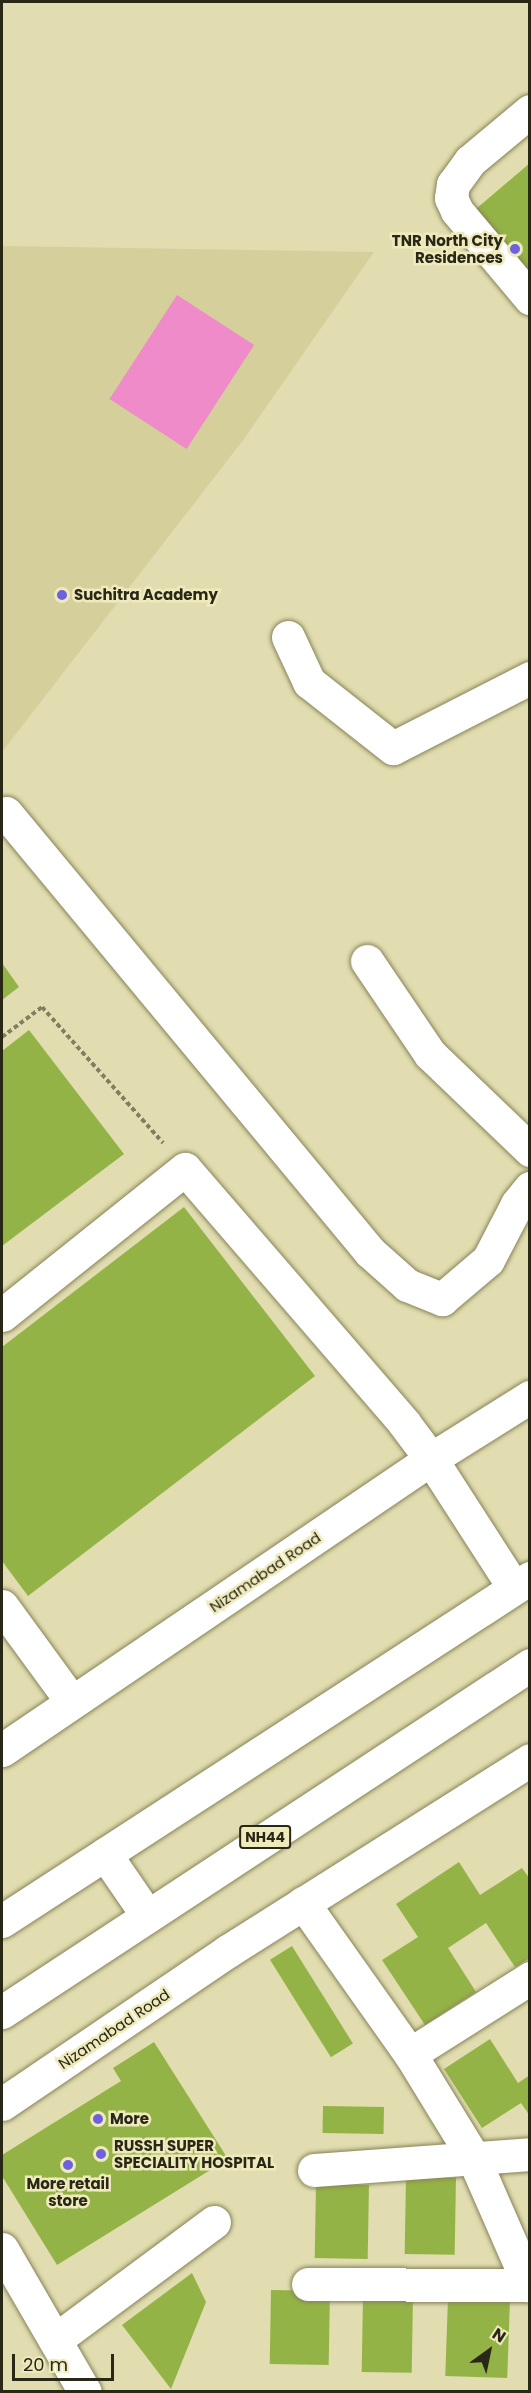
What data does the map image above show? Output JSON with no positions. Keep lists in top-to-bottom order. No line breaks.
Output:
{"streets":{"main road":["Nizamabad Road","NH44"]},"places":["TNR North City Residences","Suchitra Academy","More","RUSSH SUPER SPECIALITY HOSPITAL","More retail store"],"scale_bar":"20 m","north":"top right"}
